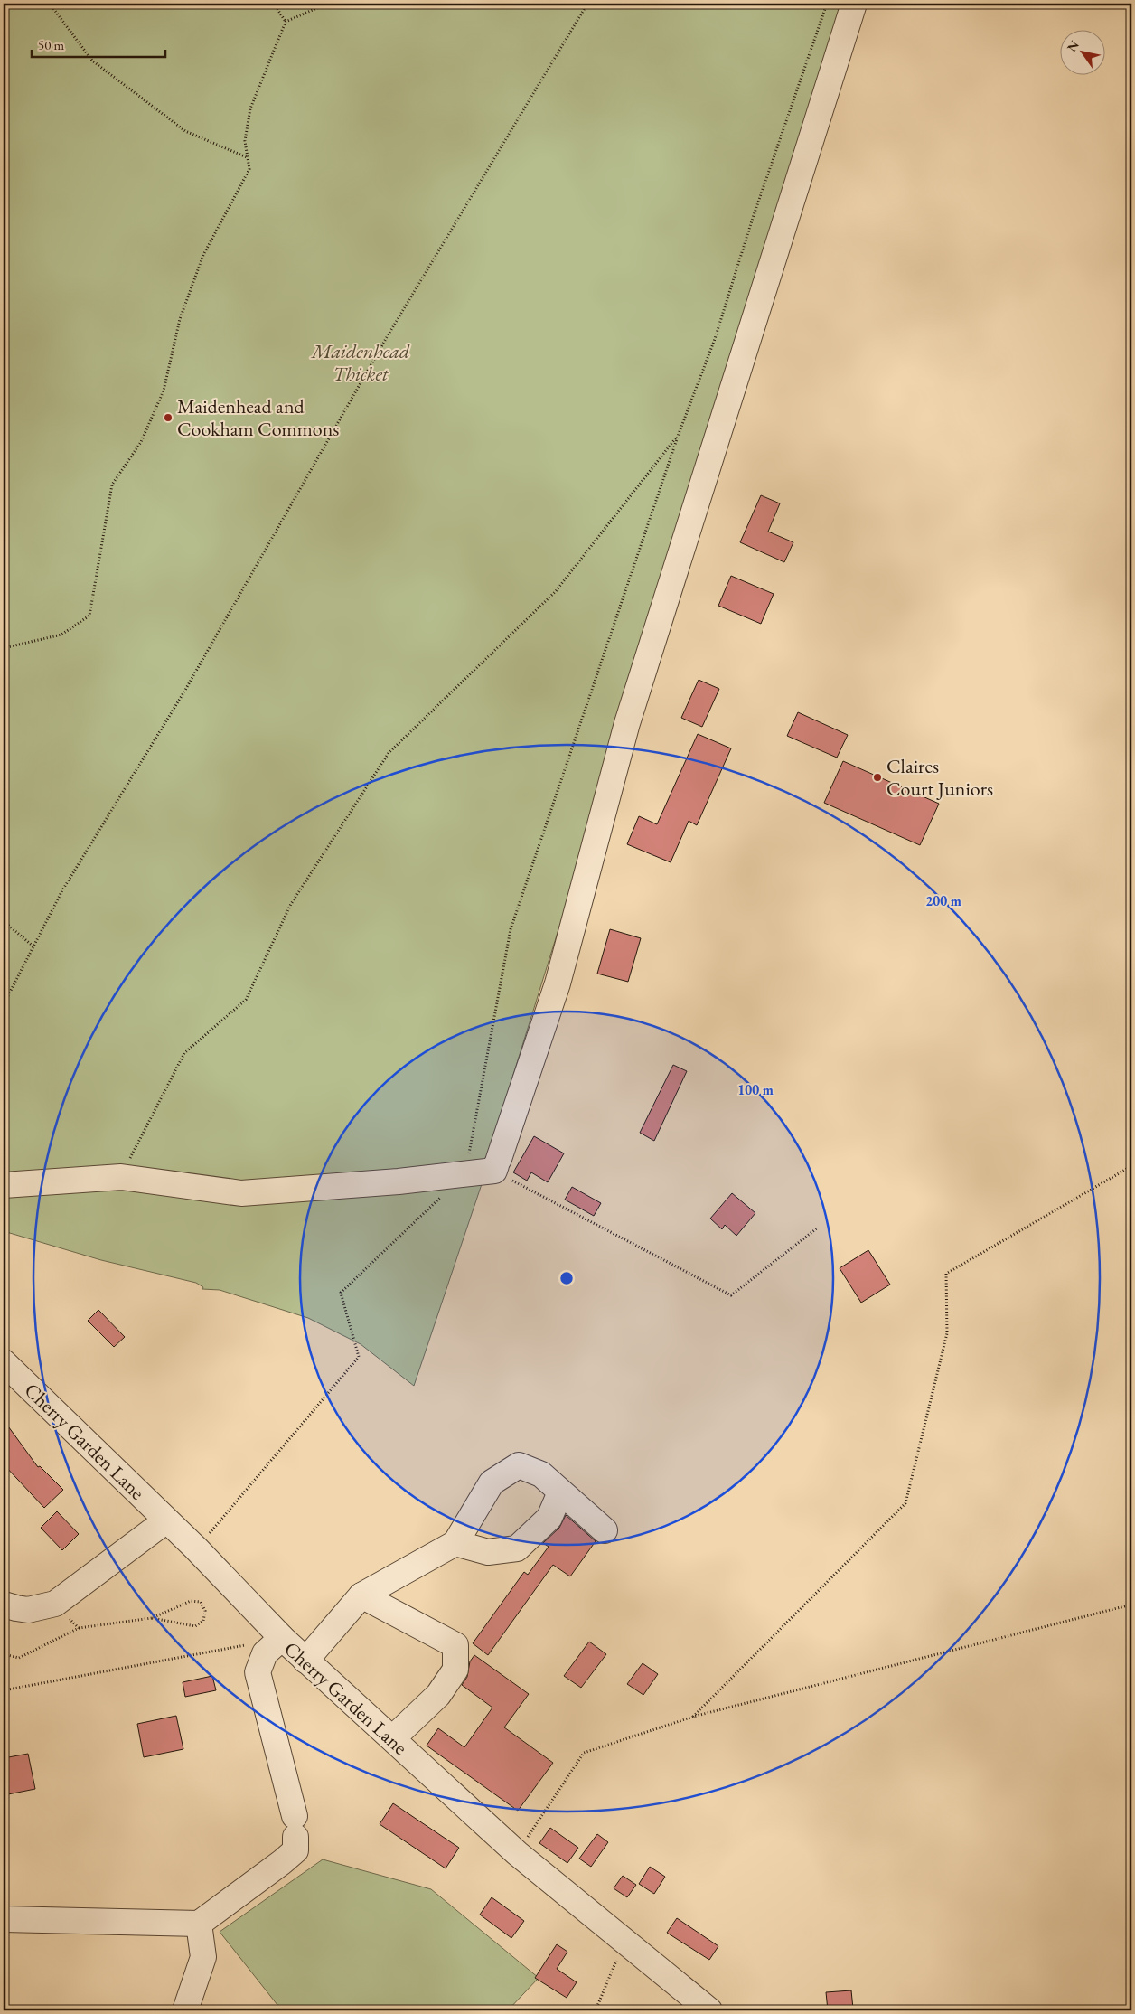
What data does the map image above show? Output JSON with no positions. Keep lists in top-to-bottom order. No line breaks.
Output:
{"streets":{"street":["Cherry Garden Lane"]},"parks":["Maidenhead Thicket"],"places":["Maidenhead and Cookham Commons","Claires Court Juniors"],"scale_bar":"50 m","north":"top left","rings":["200 m","100 m"]}
